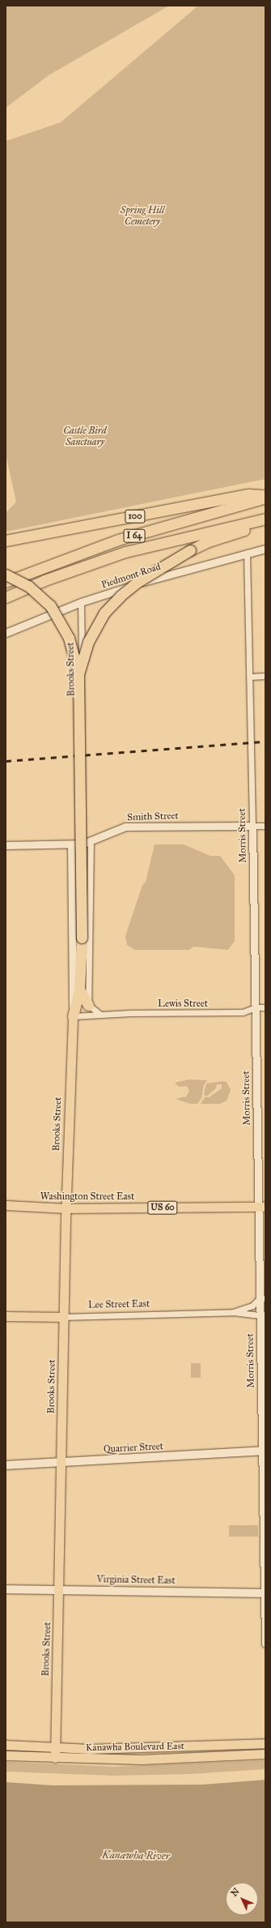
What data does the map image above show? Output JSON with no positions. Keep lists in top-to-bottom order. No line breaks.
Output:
{"streets":{"highway":["100","I 64"],"main road":["Brooks Street","Washington Street East","US 60","Lee Street East","Quarrier Street","Virginia Street East","Kanawha Boulevard East"],"street":["Piedmont Road","Smith Street","Morris Street","Lewis Street"]},"crossings":[["100","I 64"],["Piedmont Road","Brooks Street"],["Piedmont Road","Morris Street"],["Brooks Street","Lewis Street"],["Brooks Street","Washington Street East"],["Brooks Street","Lee Street East"],["Brooks Street","Quarrier Street"],["Brooks Street","Virginia Street East"],["Brooks Street","Kanawha Boulevard East"],["Smith Street","Morris Street"],["Morris Street","Lewis Street"],["Morris Street","Washington Street East"],["Morris Street","Lee Street East"],["Morris Street","Quarrier Street"],["Morris Street","Virginia Street East"]],"water":["Kanawha River"],"parks":["Spring Hill Cemetery","Castle Bird Sanctuary"],"north":"top left"}
